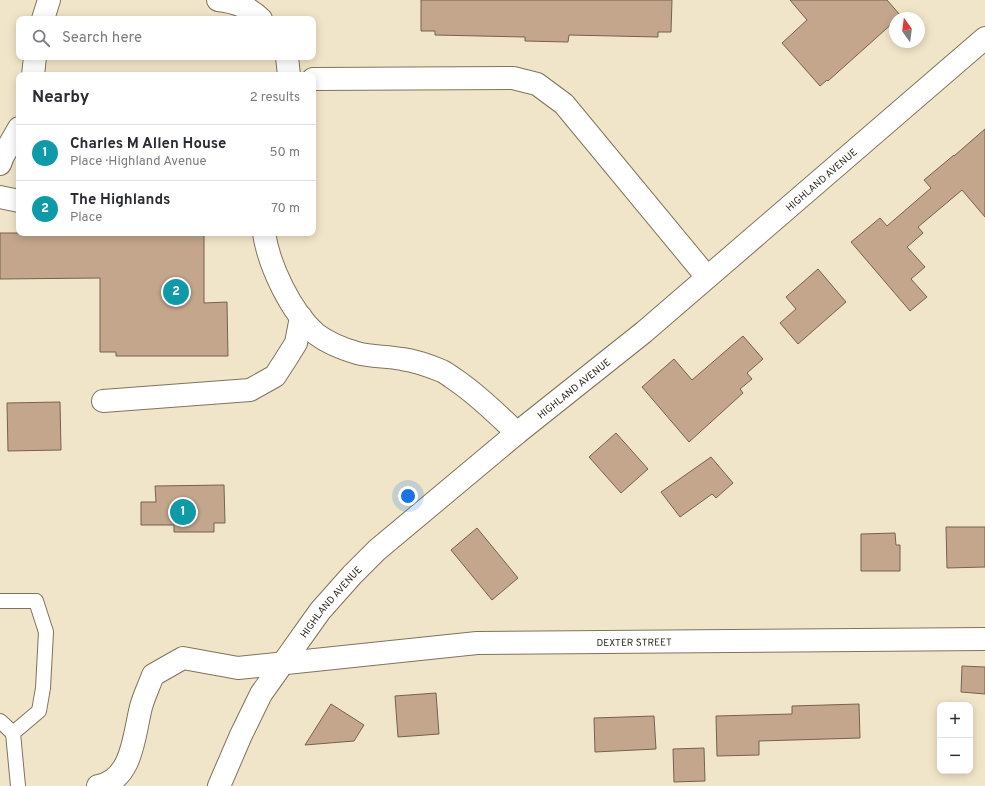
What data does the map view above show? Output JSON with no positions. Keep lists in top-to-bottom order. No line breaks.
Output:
{"streets":{"street":["HIGHLAND AVENUE","DEXTER STREET"]},"crossings":[["HIGHLAND AVENUE","DEXTER STREET"]],"north":"top","page":{"search":"Search here","heading":["Nearby","2 results"],"list":[{"mark":"1","name":"Charles M Allen House","note":"Place · Highland Avenue","value":"50 m"},{"mark":"2","name":"The Highlands","note":"Place","value":"70 m"}],"pins":["2","1"],"map_buttons":["+","−"]}}
